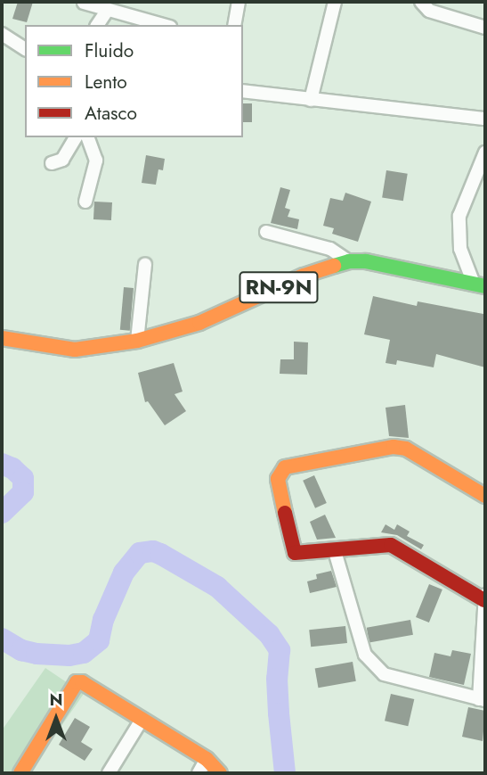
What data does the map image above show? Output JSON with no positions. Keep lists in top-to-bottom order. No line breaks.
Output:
{"streets":{"street":["RN-9N"]},"legend":["Fluido","Lento","Atasco"],"north":"top"}
